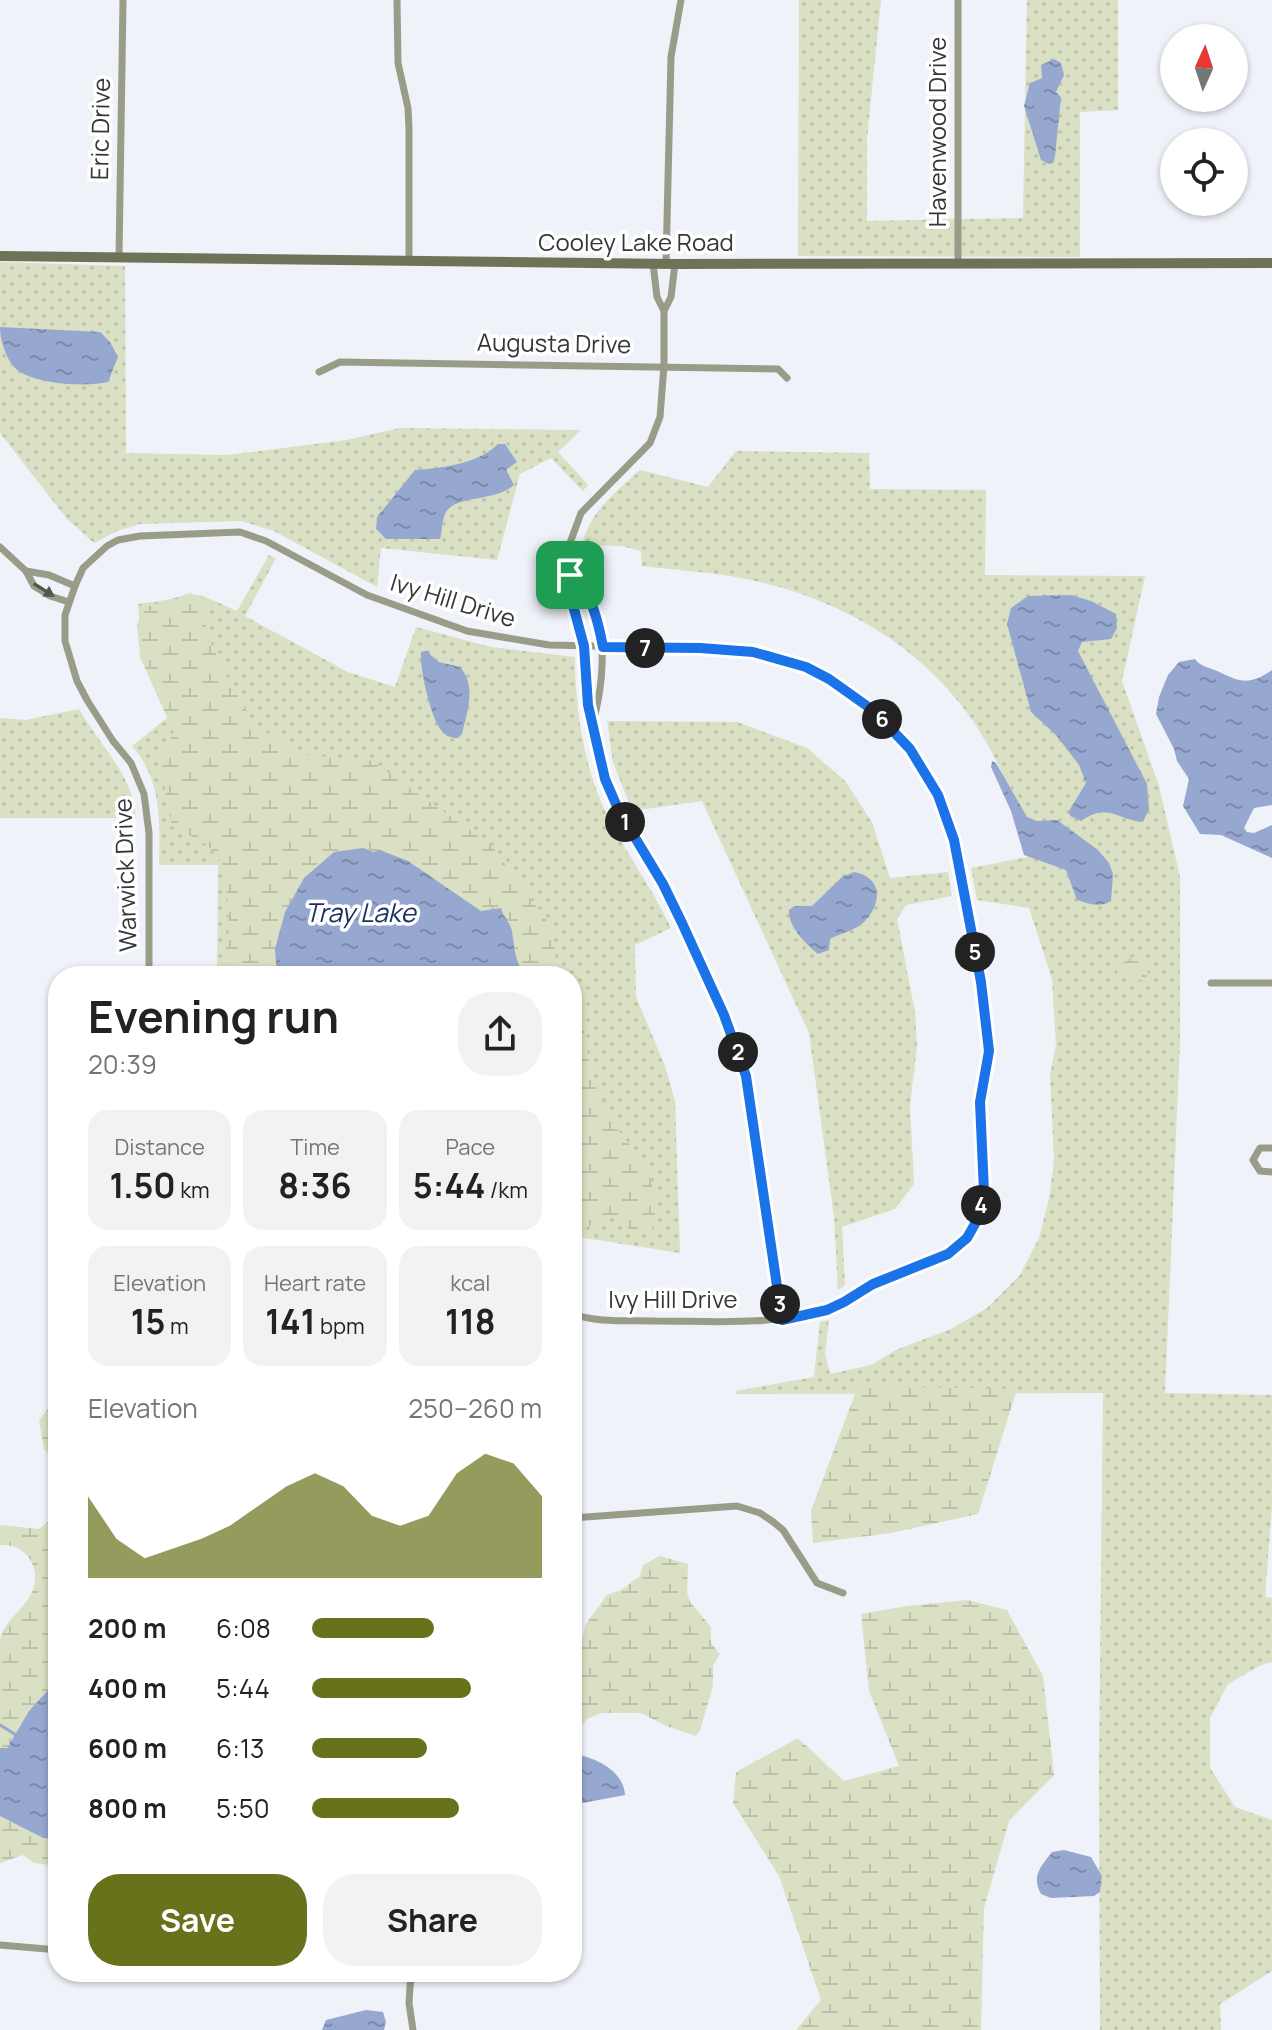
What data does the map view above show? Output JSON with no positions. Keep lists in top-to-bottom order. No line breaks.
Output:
{"streets":{"street":["Eric Drive","Havenwood Drive","Cooley Lake Road","Augusta Drive","Ivy Hill Drive","Warwick Drive"]},"crossings":[["Eric Drive","Cooley Lake Road"],["Havenwood Drive","Cooley Lake Road"],["Ivy Hill Drive","Warwick Drive"]],"water":["Tray Lake"],"north":"top","page":{"pins":["7","6","1","5","2","4","3"],"heading":["Evening run","20:39"],"stats":[["Distance","1.50 km"],["Time","8:36"],["Pace","5:44 /km"],["Elevation","15 m"],["Heart rate","141 bpm"],["kcal","118"]],"chart":["Elevation","250–260 m"],"list":[{"name":"200 m","note":"6:08"},{"name":"400 m","note":"5:44"},{"name":"600 m","note":"6:13"},{"name":"800 m","note":"5:50"}],"buttons":["Save","Share"]}}
